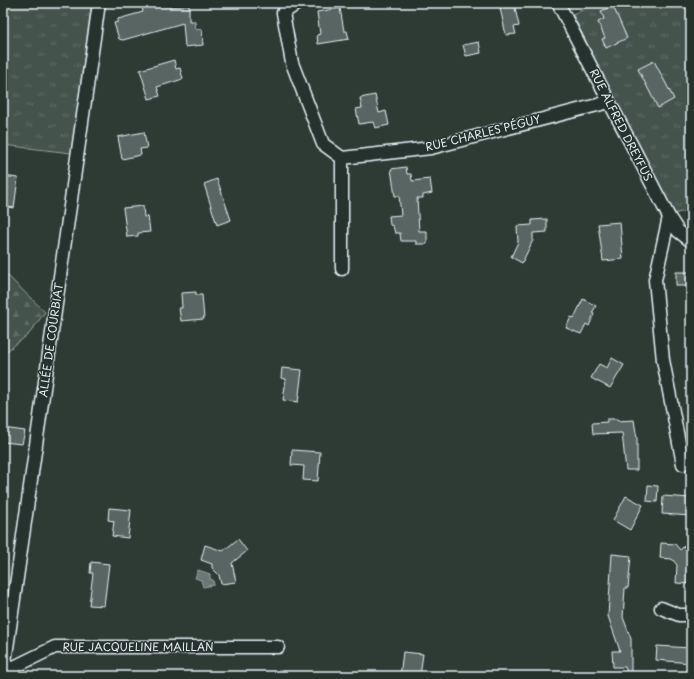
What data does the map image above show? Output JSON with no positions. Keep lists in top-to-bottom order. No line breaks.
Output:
{"streets":{"street":["RUE ALFRED DREYFUS","RUE CHARLES PÉGUY","ALLÉE DE COURBIAT","RUE JACQUELINE MAILLAN"]},"crossings":[["RUE ALFRED DREYFUS","RUE CHARLES PÉGUY"],["ALLÉE DE COURBIAT","RUE JACQUELINE MAILLAN"]]}
